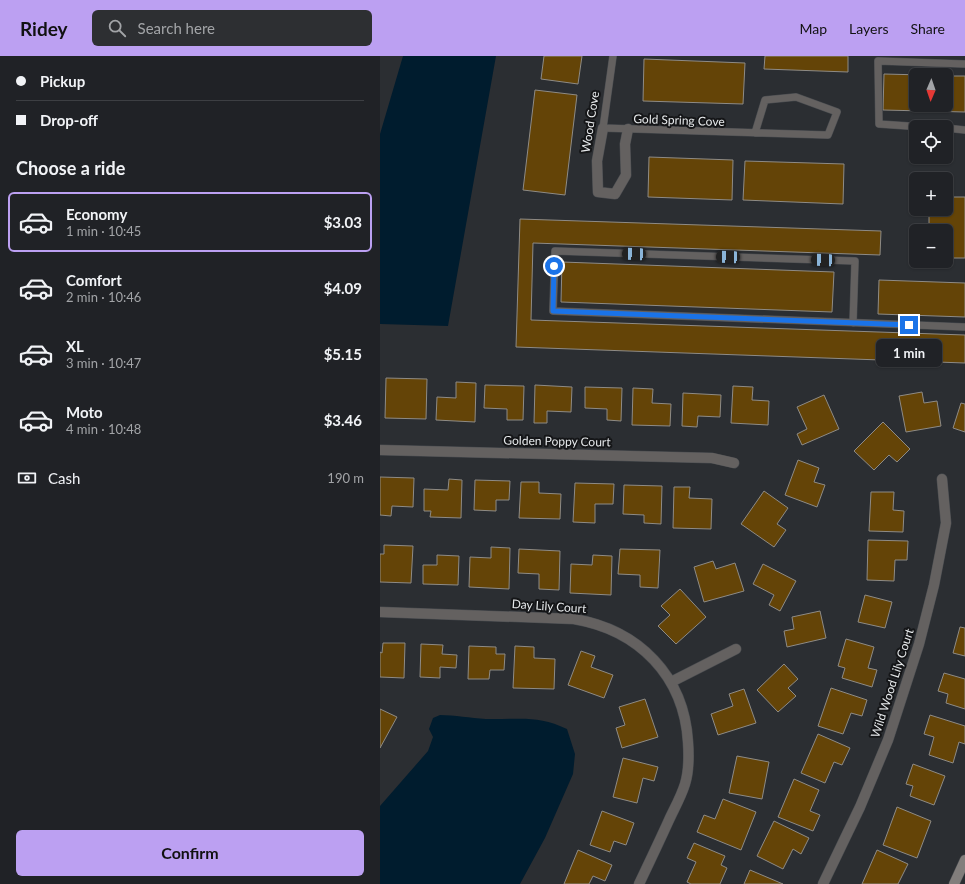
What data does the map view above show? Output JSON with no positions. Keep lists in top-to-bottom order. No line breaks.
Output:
{"streets":{"street":["Wood Cove","Golden Poppy Court","Day Lily Court","Wild Wood Lily Court"],"lane":["Gold Spring Cove"]},"crossings":[["Gold Spring Cove","Wood Cove"]],"north":"bottom","page":{"header":"Ridey","search":"Search here","nav":["Map","Layers","Share"],"banner":["Pickup","Drop-off"],"map_buttons":["+","−"],"heading":"Choose a ride","list":[{"name":"Economy","note":"1 min · 10:45","value":"$3.03"},{"name":"Comfort","note":"2 min · 10:46","value":"$4.09"},{"name":"XL","note":"3 min · 10:47","value":"$5.15"},{"name":"Moto","note":"4 min · 10:48","value":"$3.46"}],"bubble":"1 min","pay":["Cash","190 m"],"buttons":"Confirm"}}
